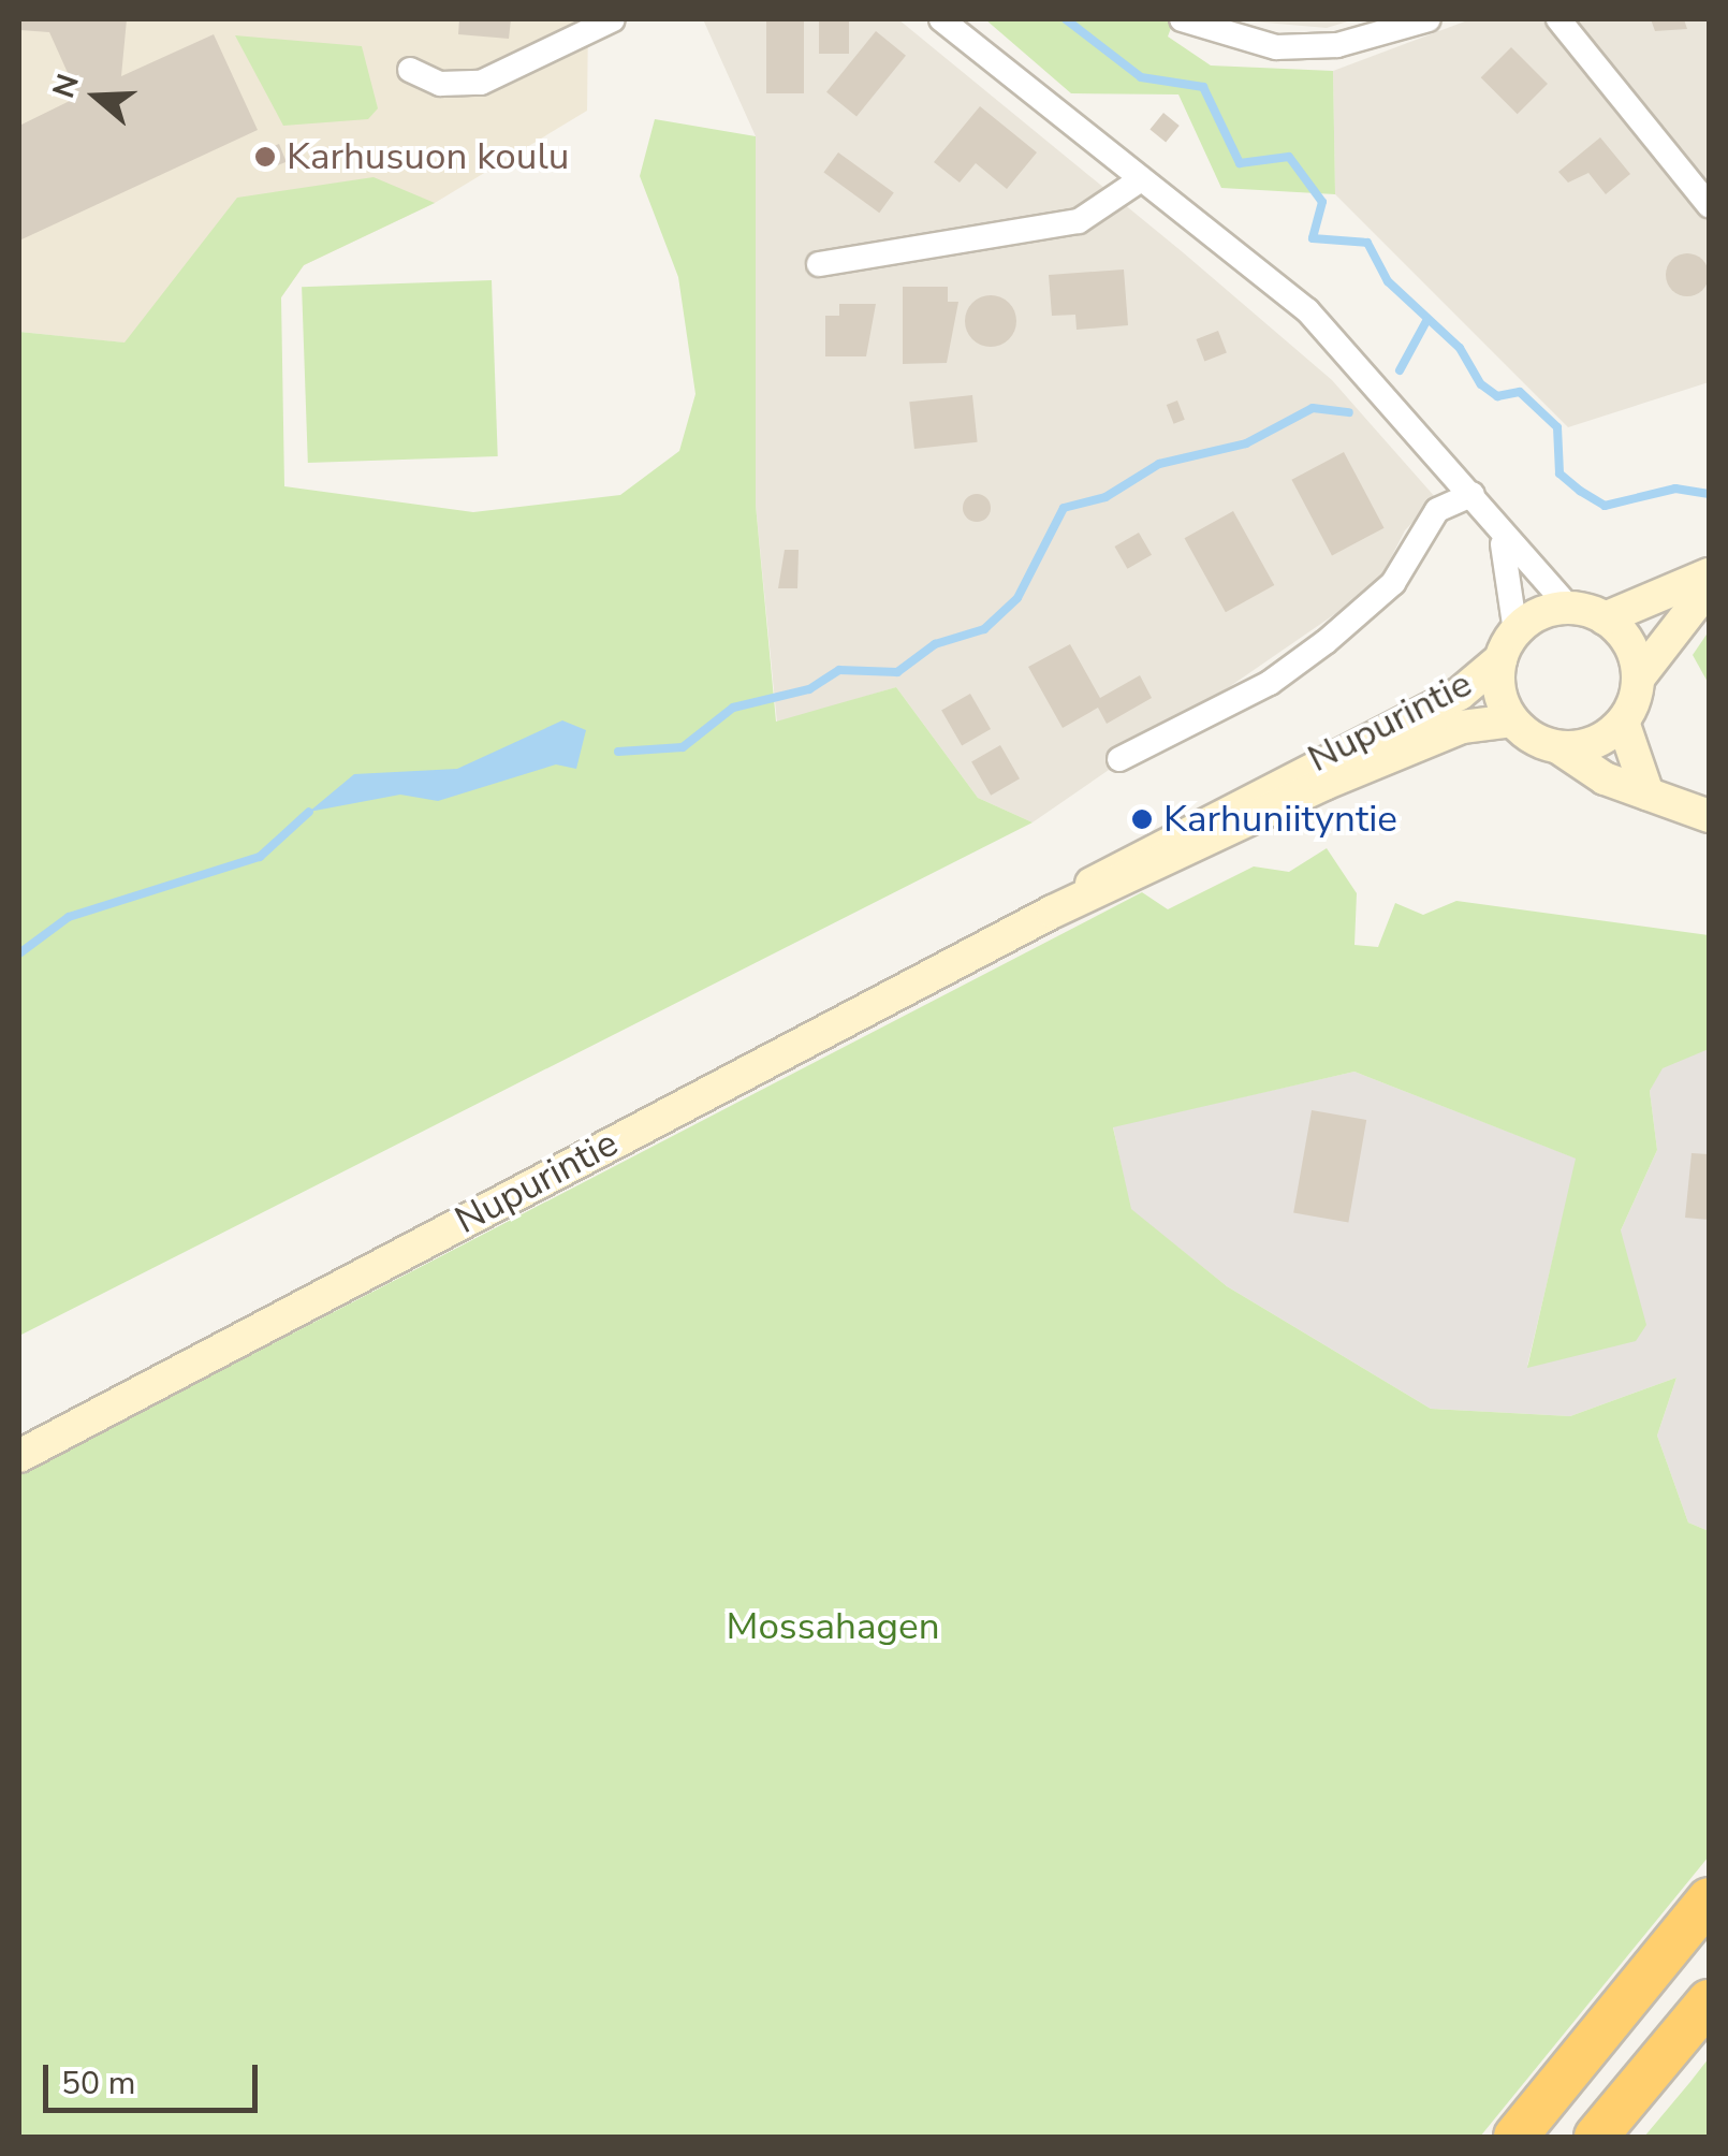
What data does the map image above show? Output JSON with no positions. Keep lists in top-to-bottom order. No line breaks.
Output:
{"streets":{"main road":["Nupurintie"]},"parks":["Mossahagen"],"places":["Karhusuon koulu","Karhuniityntie"],"scale_bar":"50 m","north":"left"}
